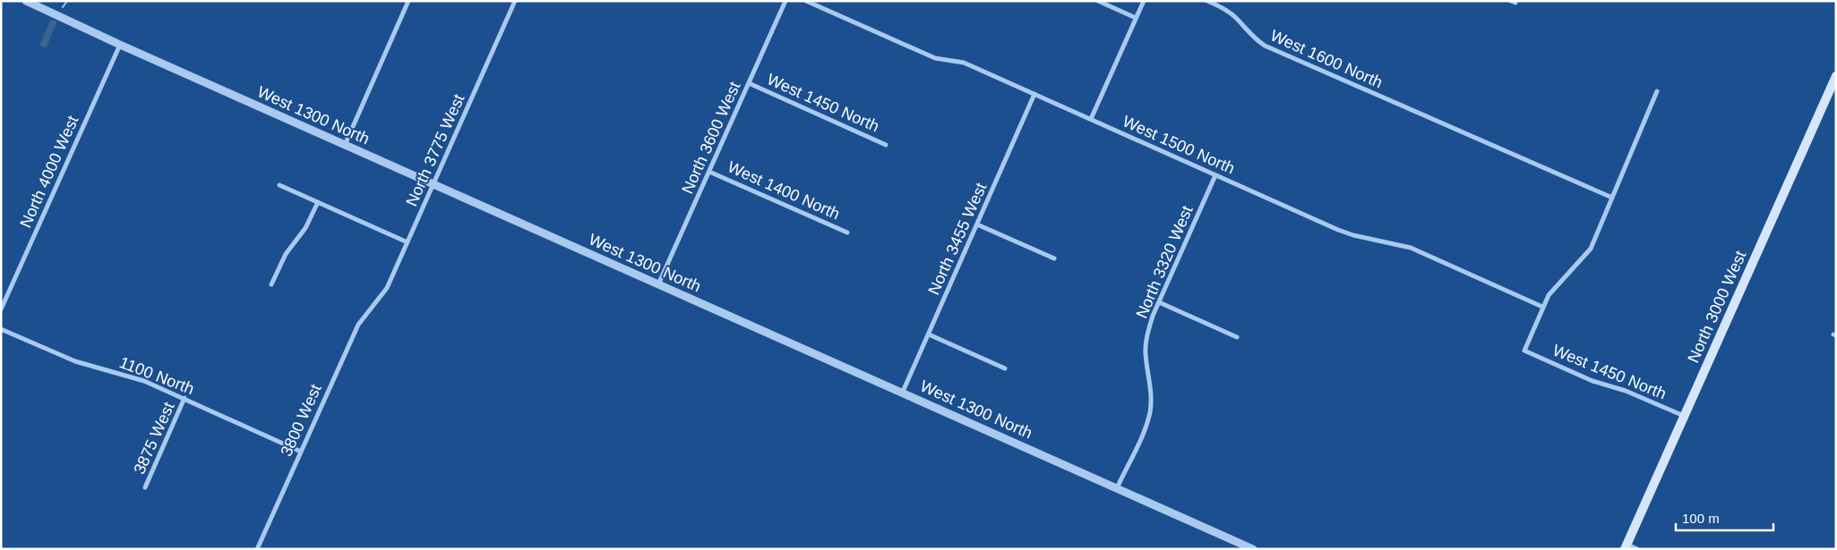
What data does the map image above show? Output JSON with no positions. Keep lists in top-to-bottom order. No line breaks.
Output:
{"streets":{"main road":["North 3000 West"],"street":["West 1600 North","West 1450 North","West 1300 North","North 3600 West","West 1500 North","North 3775 West","North 4000 West","West 1400 North","North 3455 West","North 3320 West","1100 North","3800 West","3875 West"]},"crossings":[["West 1450 North","North 3600 West"],["West 1450 North","West 1500 North"],["West 1450 North","North 3000 West"],["West 1300 North","North 3600 West"],["West 1300 North","North 3775 West"],["West 1300 North","North 4000 West"],["West 1300 North","North 3455 West"],["West 1300 North","North 3320 West"],["North 3600 West","West 1400 North"],["West 1500 North","North 3455 West"],["West 1500 North","North 3320 West"],["North 3775 West","3800 West"],["1100 North","3800 West"],["1100 North","3875 West"]],"scale_bar":"100 m"}
